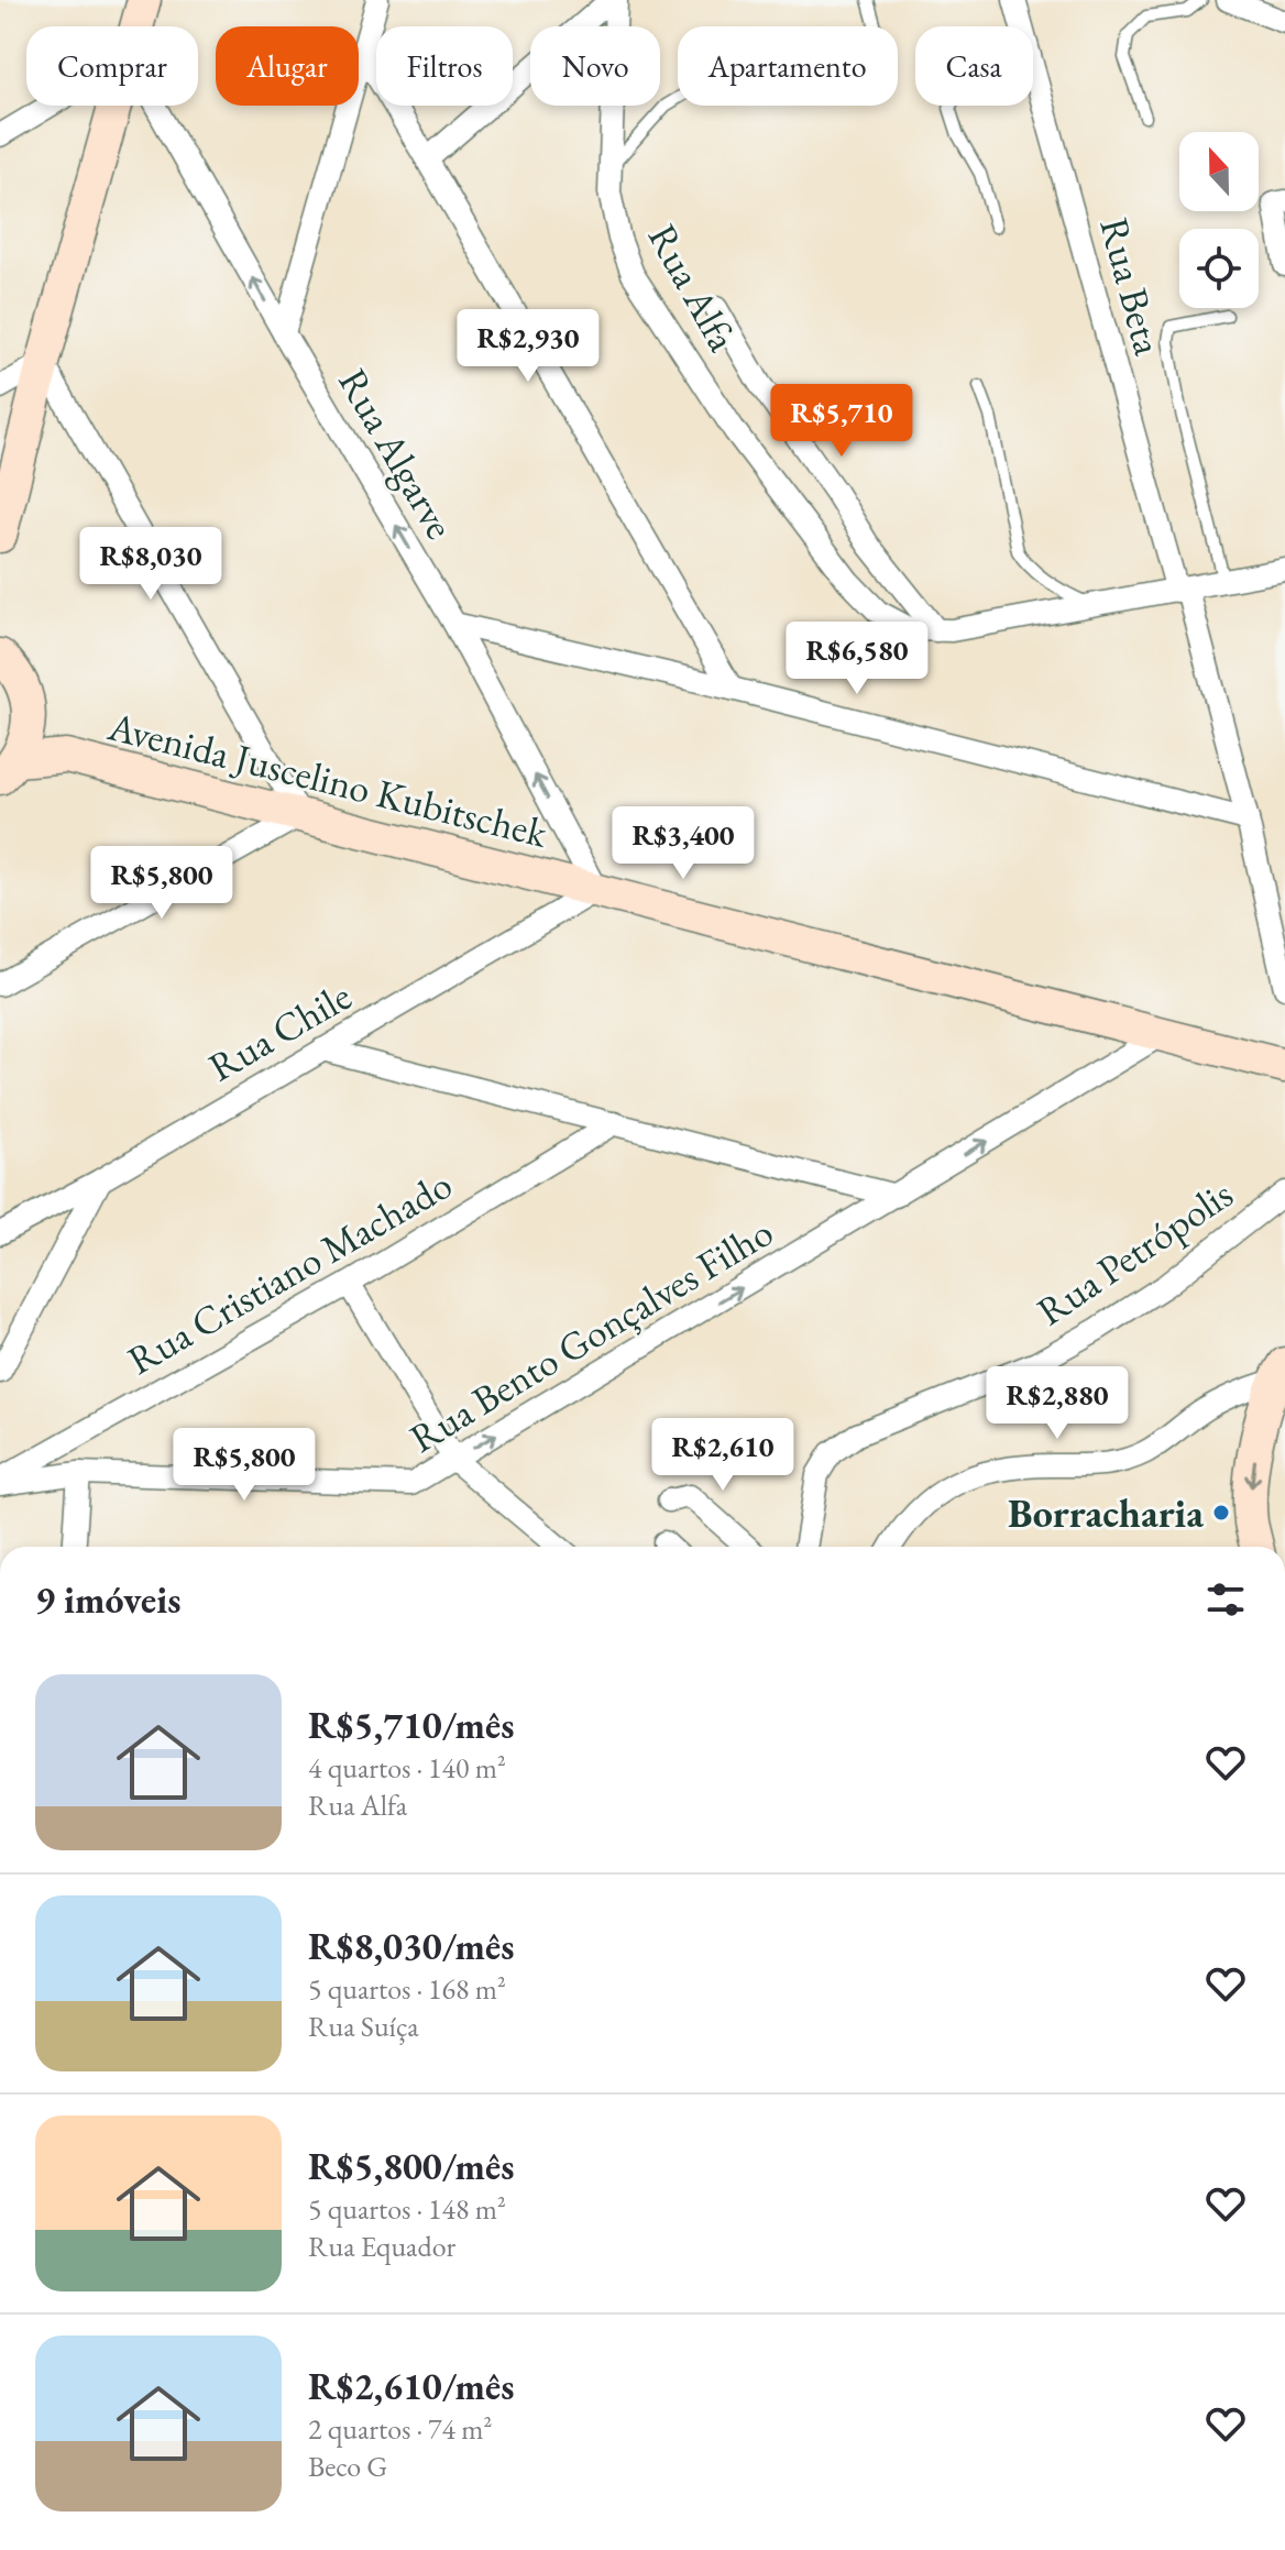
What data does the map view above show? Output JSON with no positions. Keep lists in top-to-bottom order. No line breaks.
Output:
{"streets":{"street":["Rua Beta","Rua Alfa","Rua Algarve","Avenida Juscelino Kubitschek","Rua Chile","Rua Petrópolis","Rua Cristiano Machado","Rua Bento Gonçalves Filho"]},"crossings":[["Rua Beta","Rua Alfa"],["Rua Algarve","Avenida Juscelino Kubitschek"],["Rua Algarve","Rua Chile"],["Avenida Juscelino Kubitschek","Rua Chile"],["Avenida Juscelino Kubitschek","Rua Bento Gonçalves Filho"],["Rua Cristiano Machado","Rua Bento Gonçalves Filho"]],"one_way":["Rua Algarve","Rua Bento Gonçalves Filho"],"places":["Borracharia"],"north":"top","page":{"chip":["Comprar","Alugar","Filtros","Novo","Apartamento","Casa"],"price":["R$2,930","R$5,710","R$8,030","R$6,580","R$3,400","R$5,800","R$2,880","R$2,610","R$5,800"],"heading":"9 imóveis","list":[{"name":"R$5,710/mês","note":"4 quartos · 140 m² · Rua Alfa"},{"name":"R$8,030/mês","note":"5 quartos · 168 m² · Rua Suíça"},{"name":"R$5,800/mês","note":"5 quartos · 148 m² · Rua Equador"},{"name":"R$2,610/mês","note":"2 quartos · 74 m² · Beco G"}]}}
